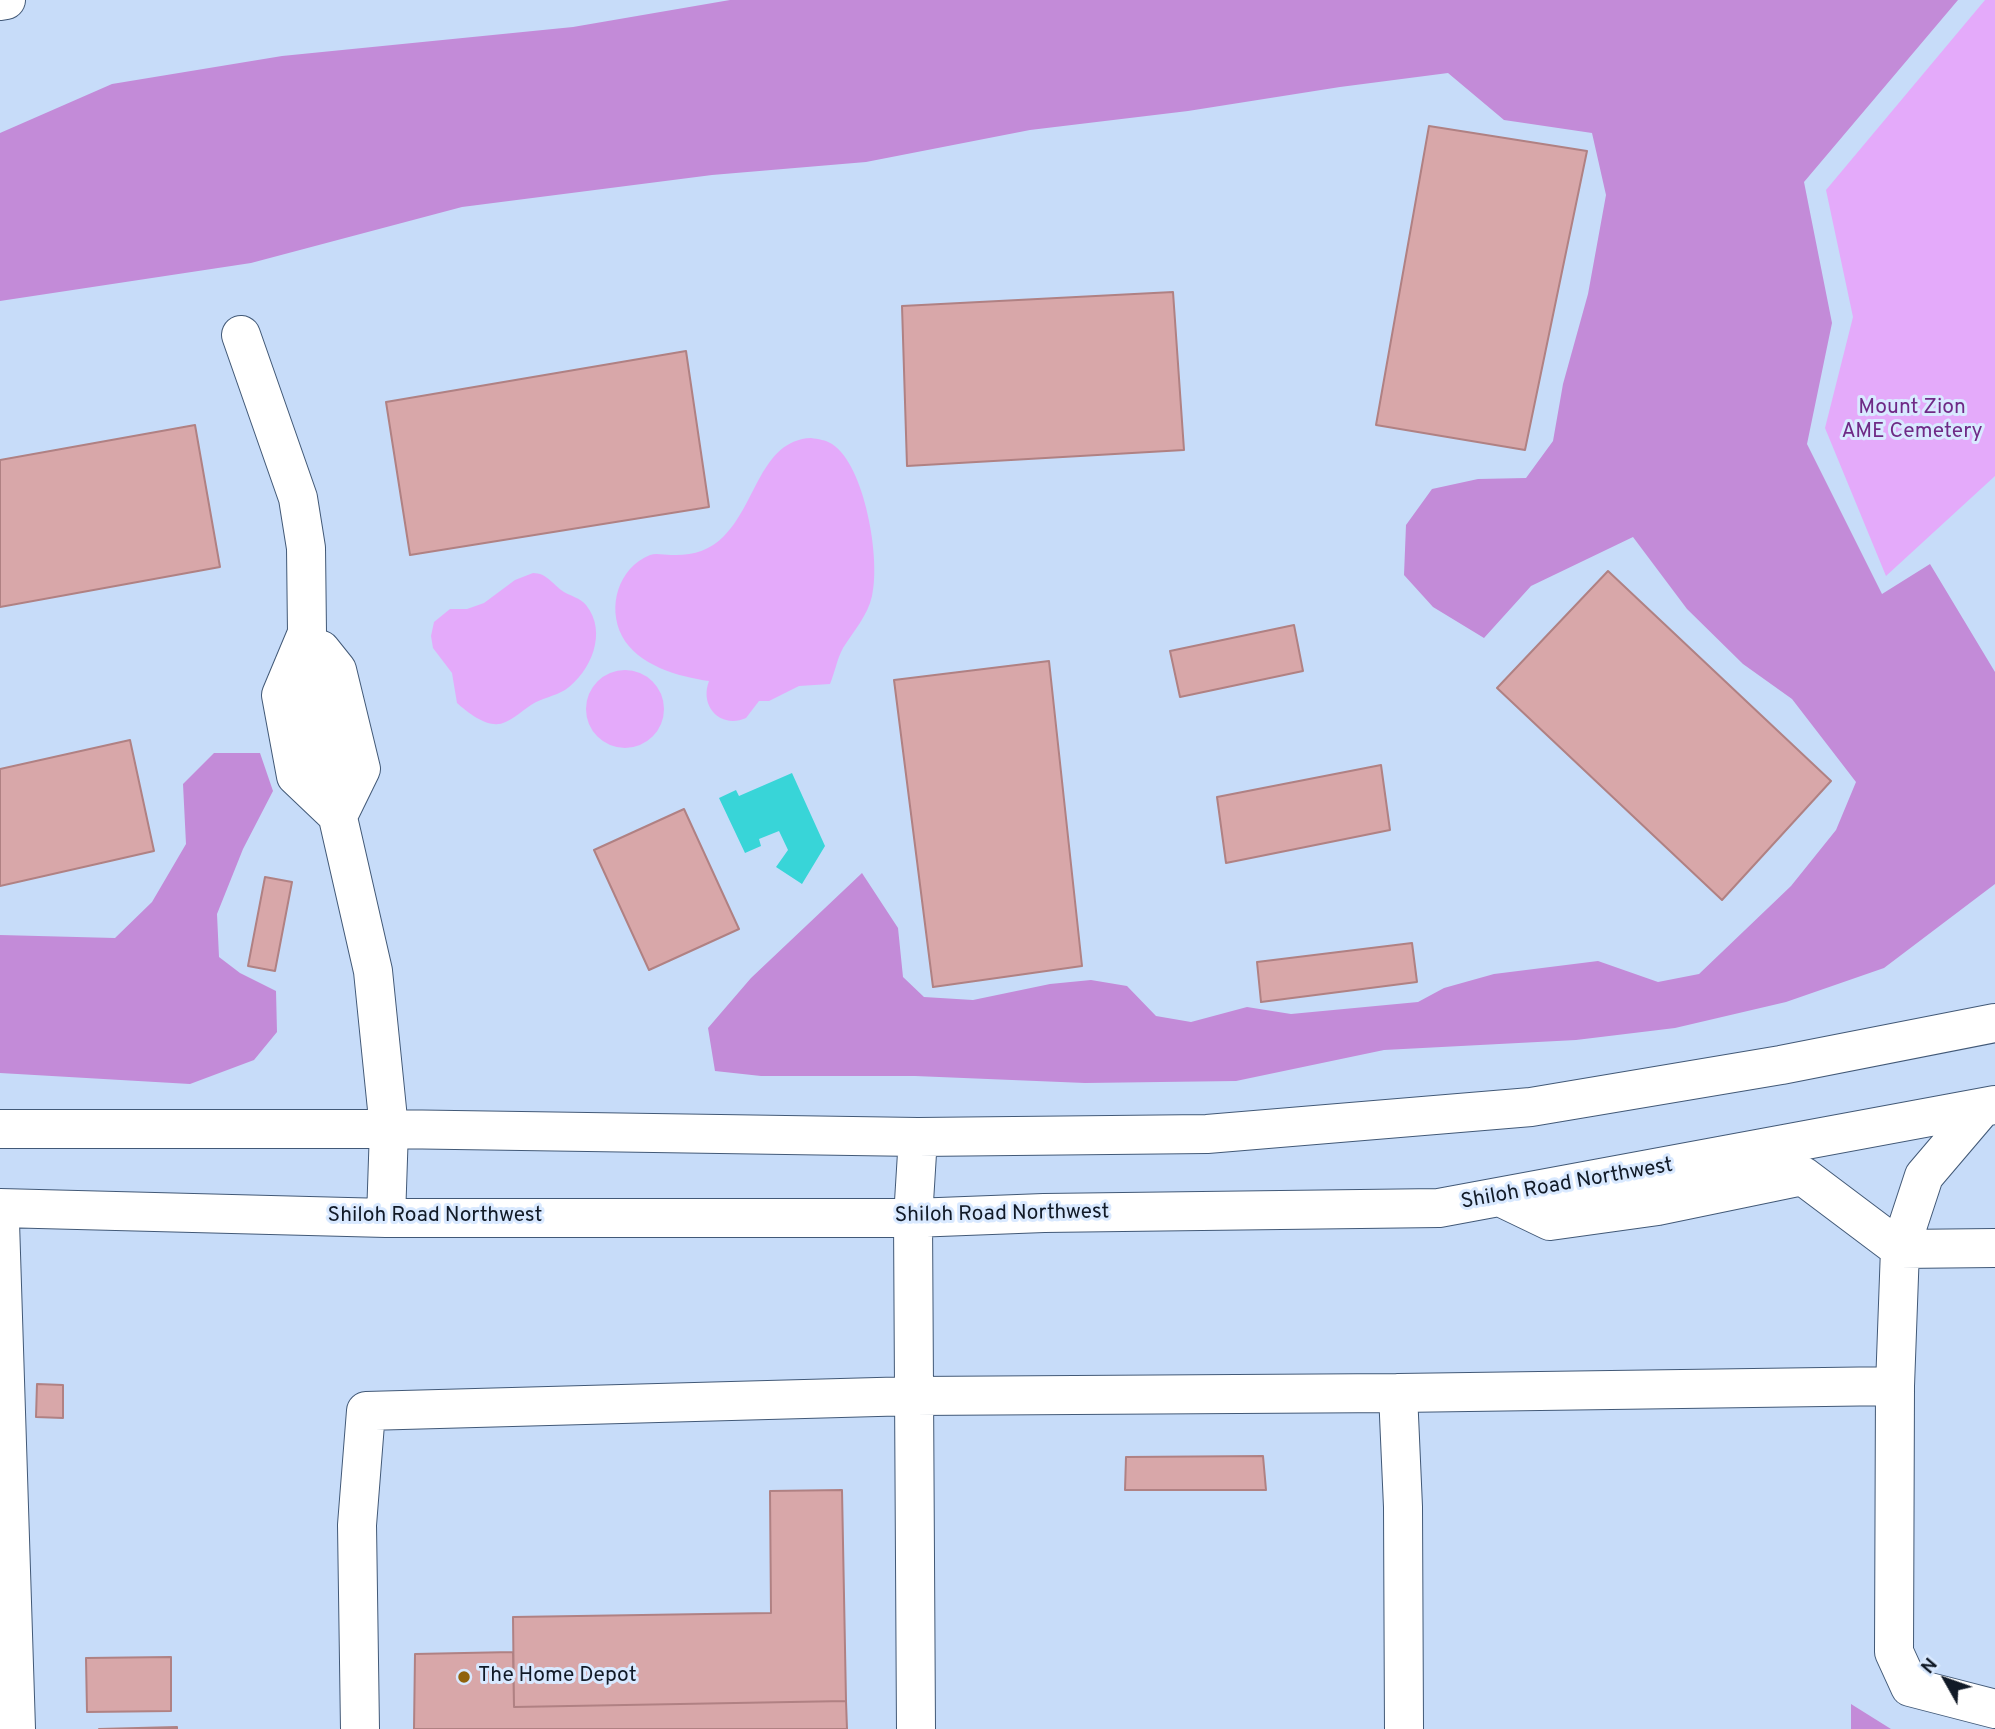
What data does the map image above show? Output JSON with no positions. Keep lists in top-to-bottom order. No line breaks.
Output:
{"streets":{"main road":["Shiloh Road Northwest"]},"parks":["Mount Zion AME Cemetery"],"places":["The Home Depot"],"north":"top left"}
